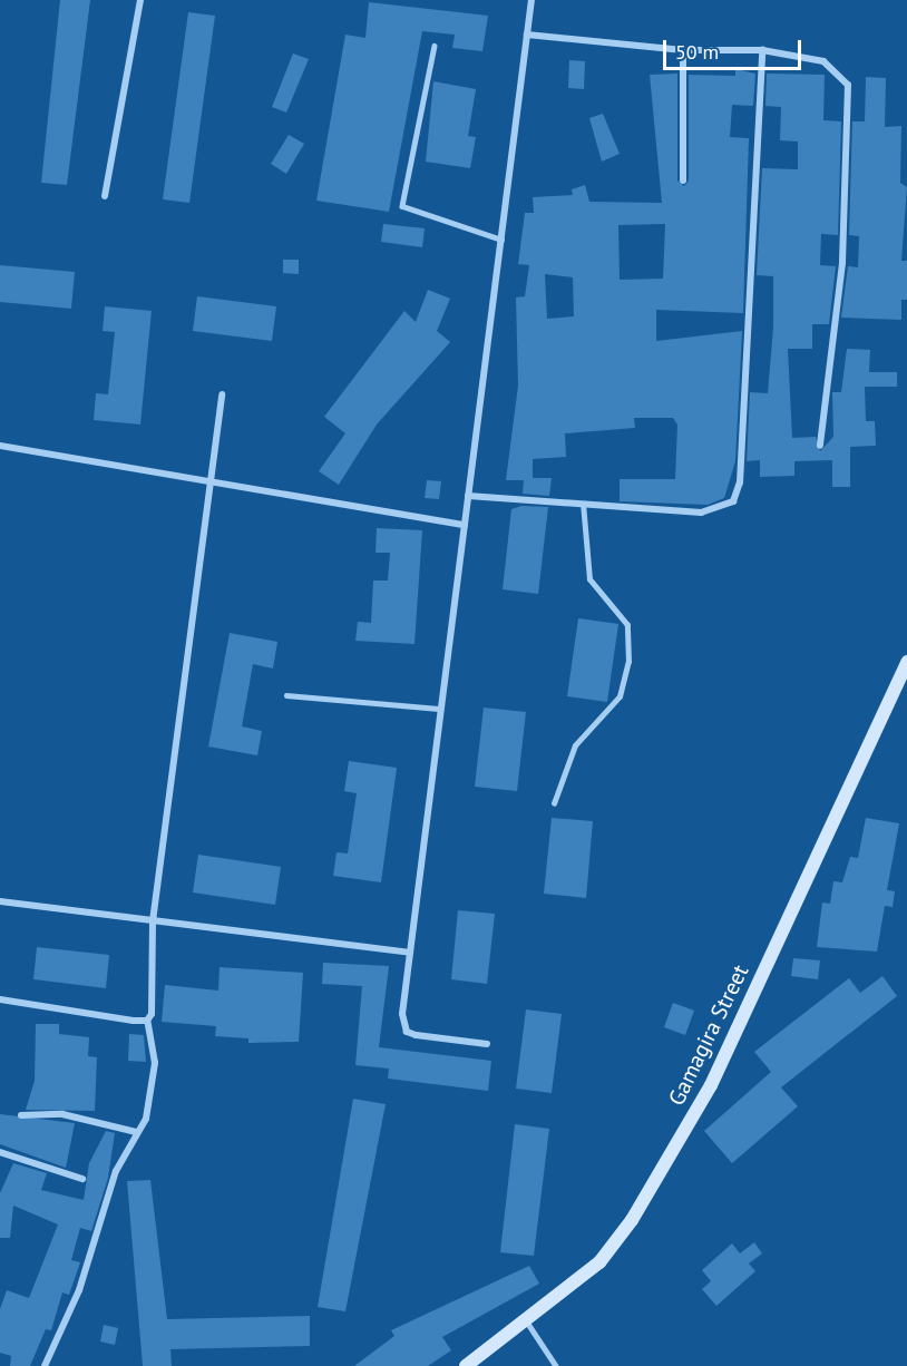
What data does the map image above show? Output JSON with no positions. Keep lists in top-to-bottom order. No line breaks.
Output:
{"streets":{"street":["Gamagira Street"]},"scale_bar":"50 m"}
